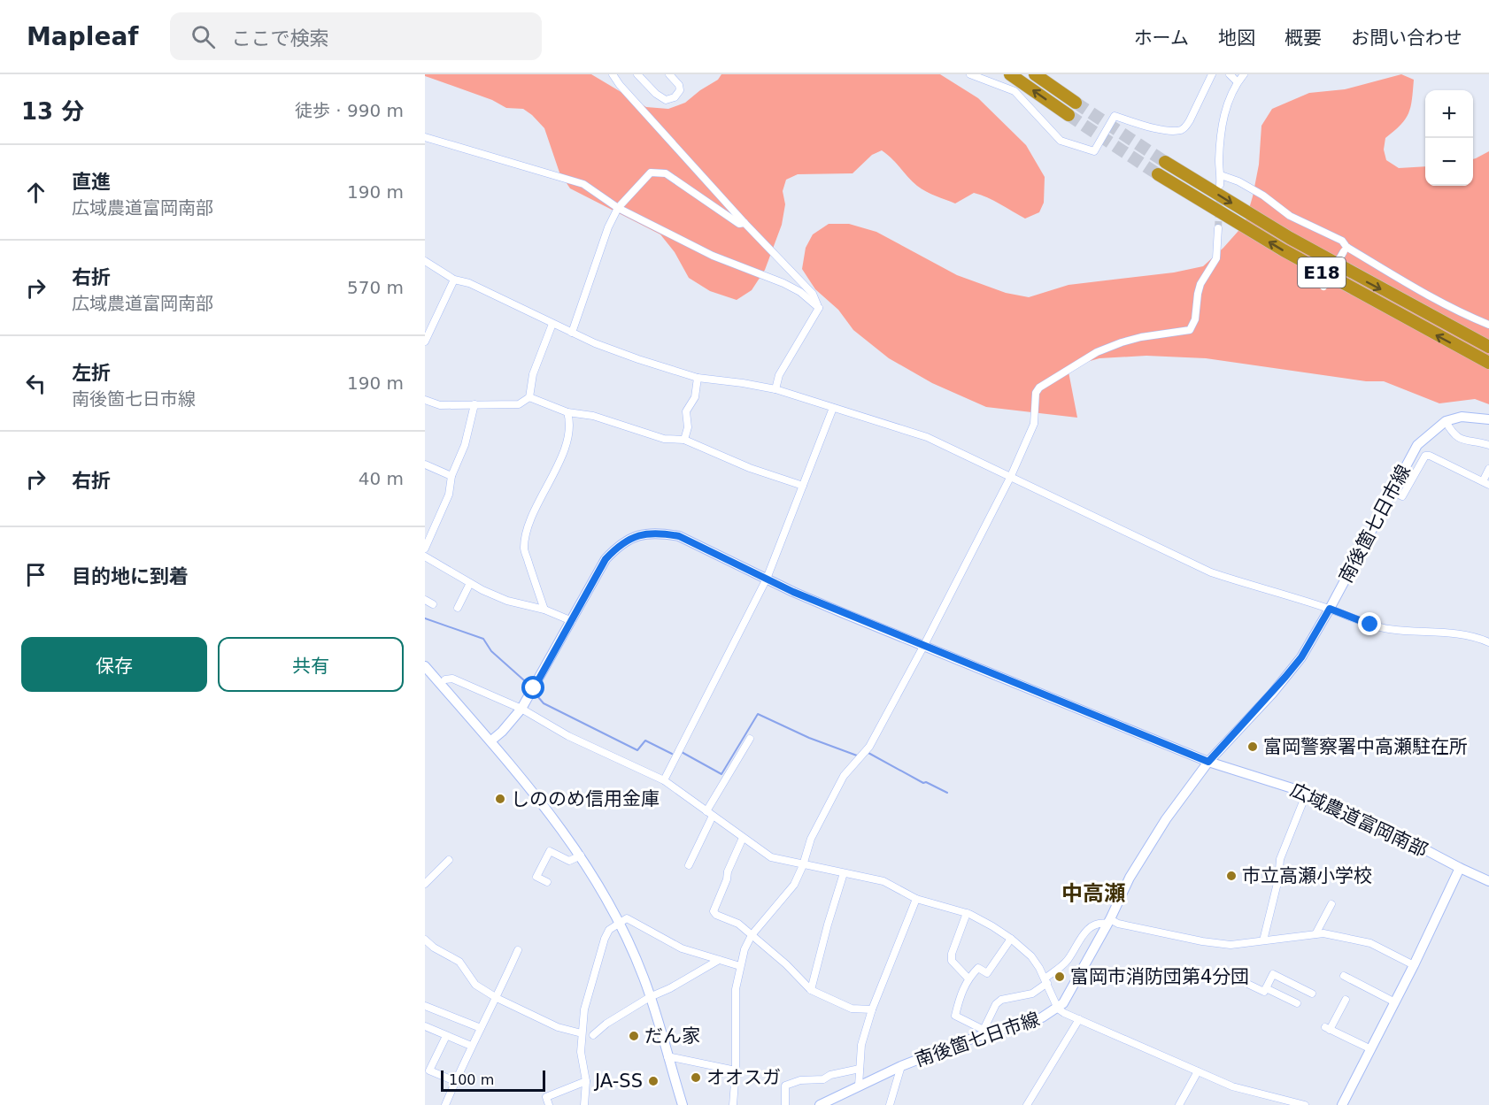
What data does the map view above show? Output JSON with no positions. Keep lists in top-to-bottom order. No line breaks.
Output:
{"streets":{"highway":["E18"],"street":["南後箇七日市線","広域農道富岡南部"]},"crossings":[["南後箇七日市線","広域農道富岡南部"]],"districts":["中高瀬"],"places":["富岡警察署中高瀬駐在所","しののめ信用金庫","市立高瀬小学校","富岡市消防団第4分団","だん家","オオスガ","JA-SS"],"scale_bar":"100 m","page":{"header":"Mapleaf","search":"ここで検索","nav":["ホーム","地図","概要","お問い合わせ"],"heading":["13 分","徒歩 · 990 m"],"map_buttons":["+","−"],"list":[["直進","広域農道富岡南部","190 m"],["右折","広域農道富岡南部","570 m"],["左折","南後箇七日市線","190 m"],["右折","40 m"],"目的地に到着"],"buttons":["保存","共有"],"scale":"100 m"}}
